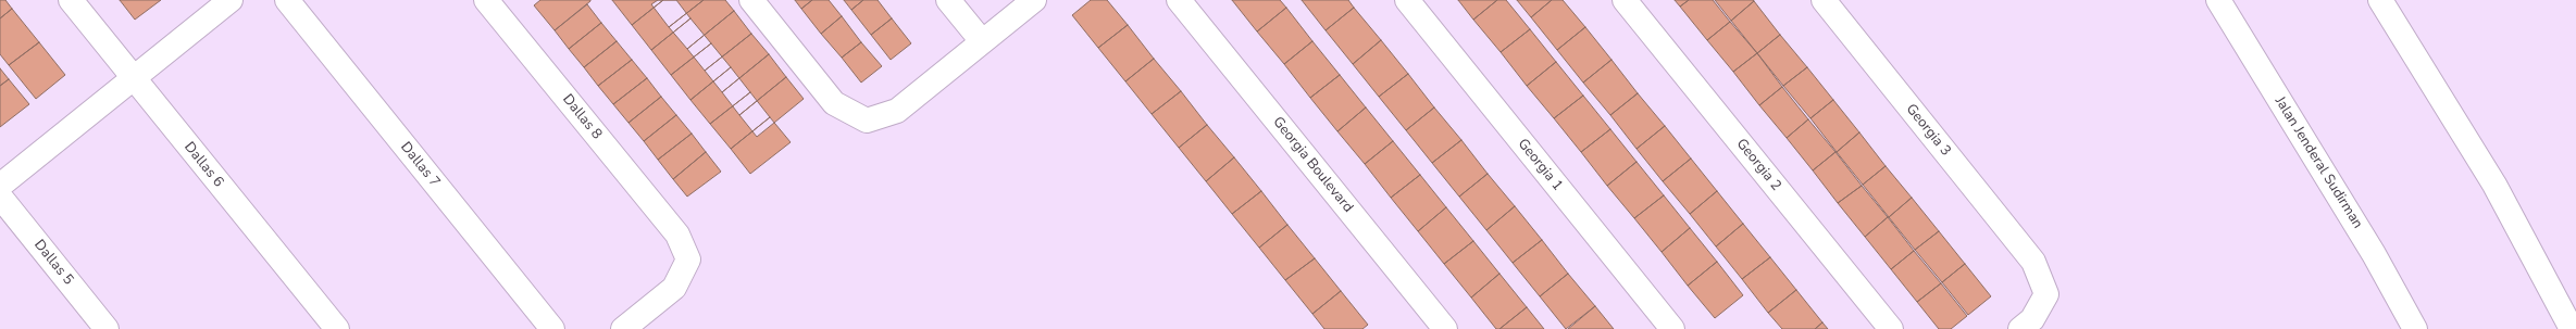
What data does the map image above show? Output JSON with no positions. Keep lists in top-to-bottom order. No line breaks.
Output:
{"streets":{"street":["Dallas 8","Georgia 3","Jalan Jenderal Sudirman","Dallas 6","Dallas 7","Georgia Boulevard","Georgia 1","Georgia 2","Dallas 5"]}}
